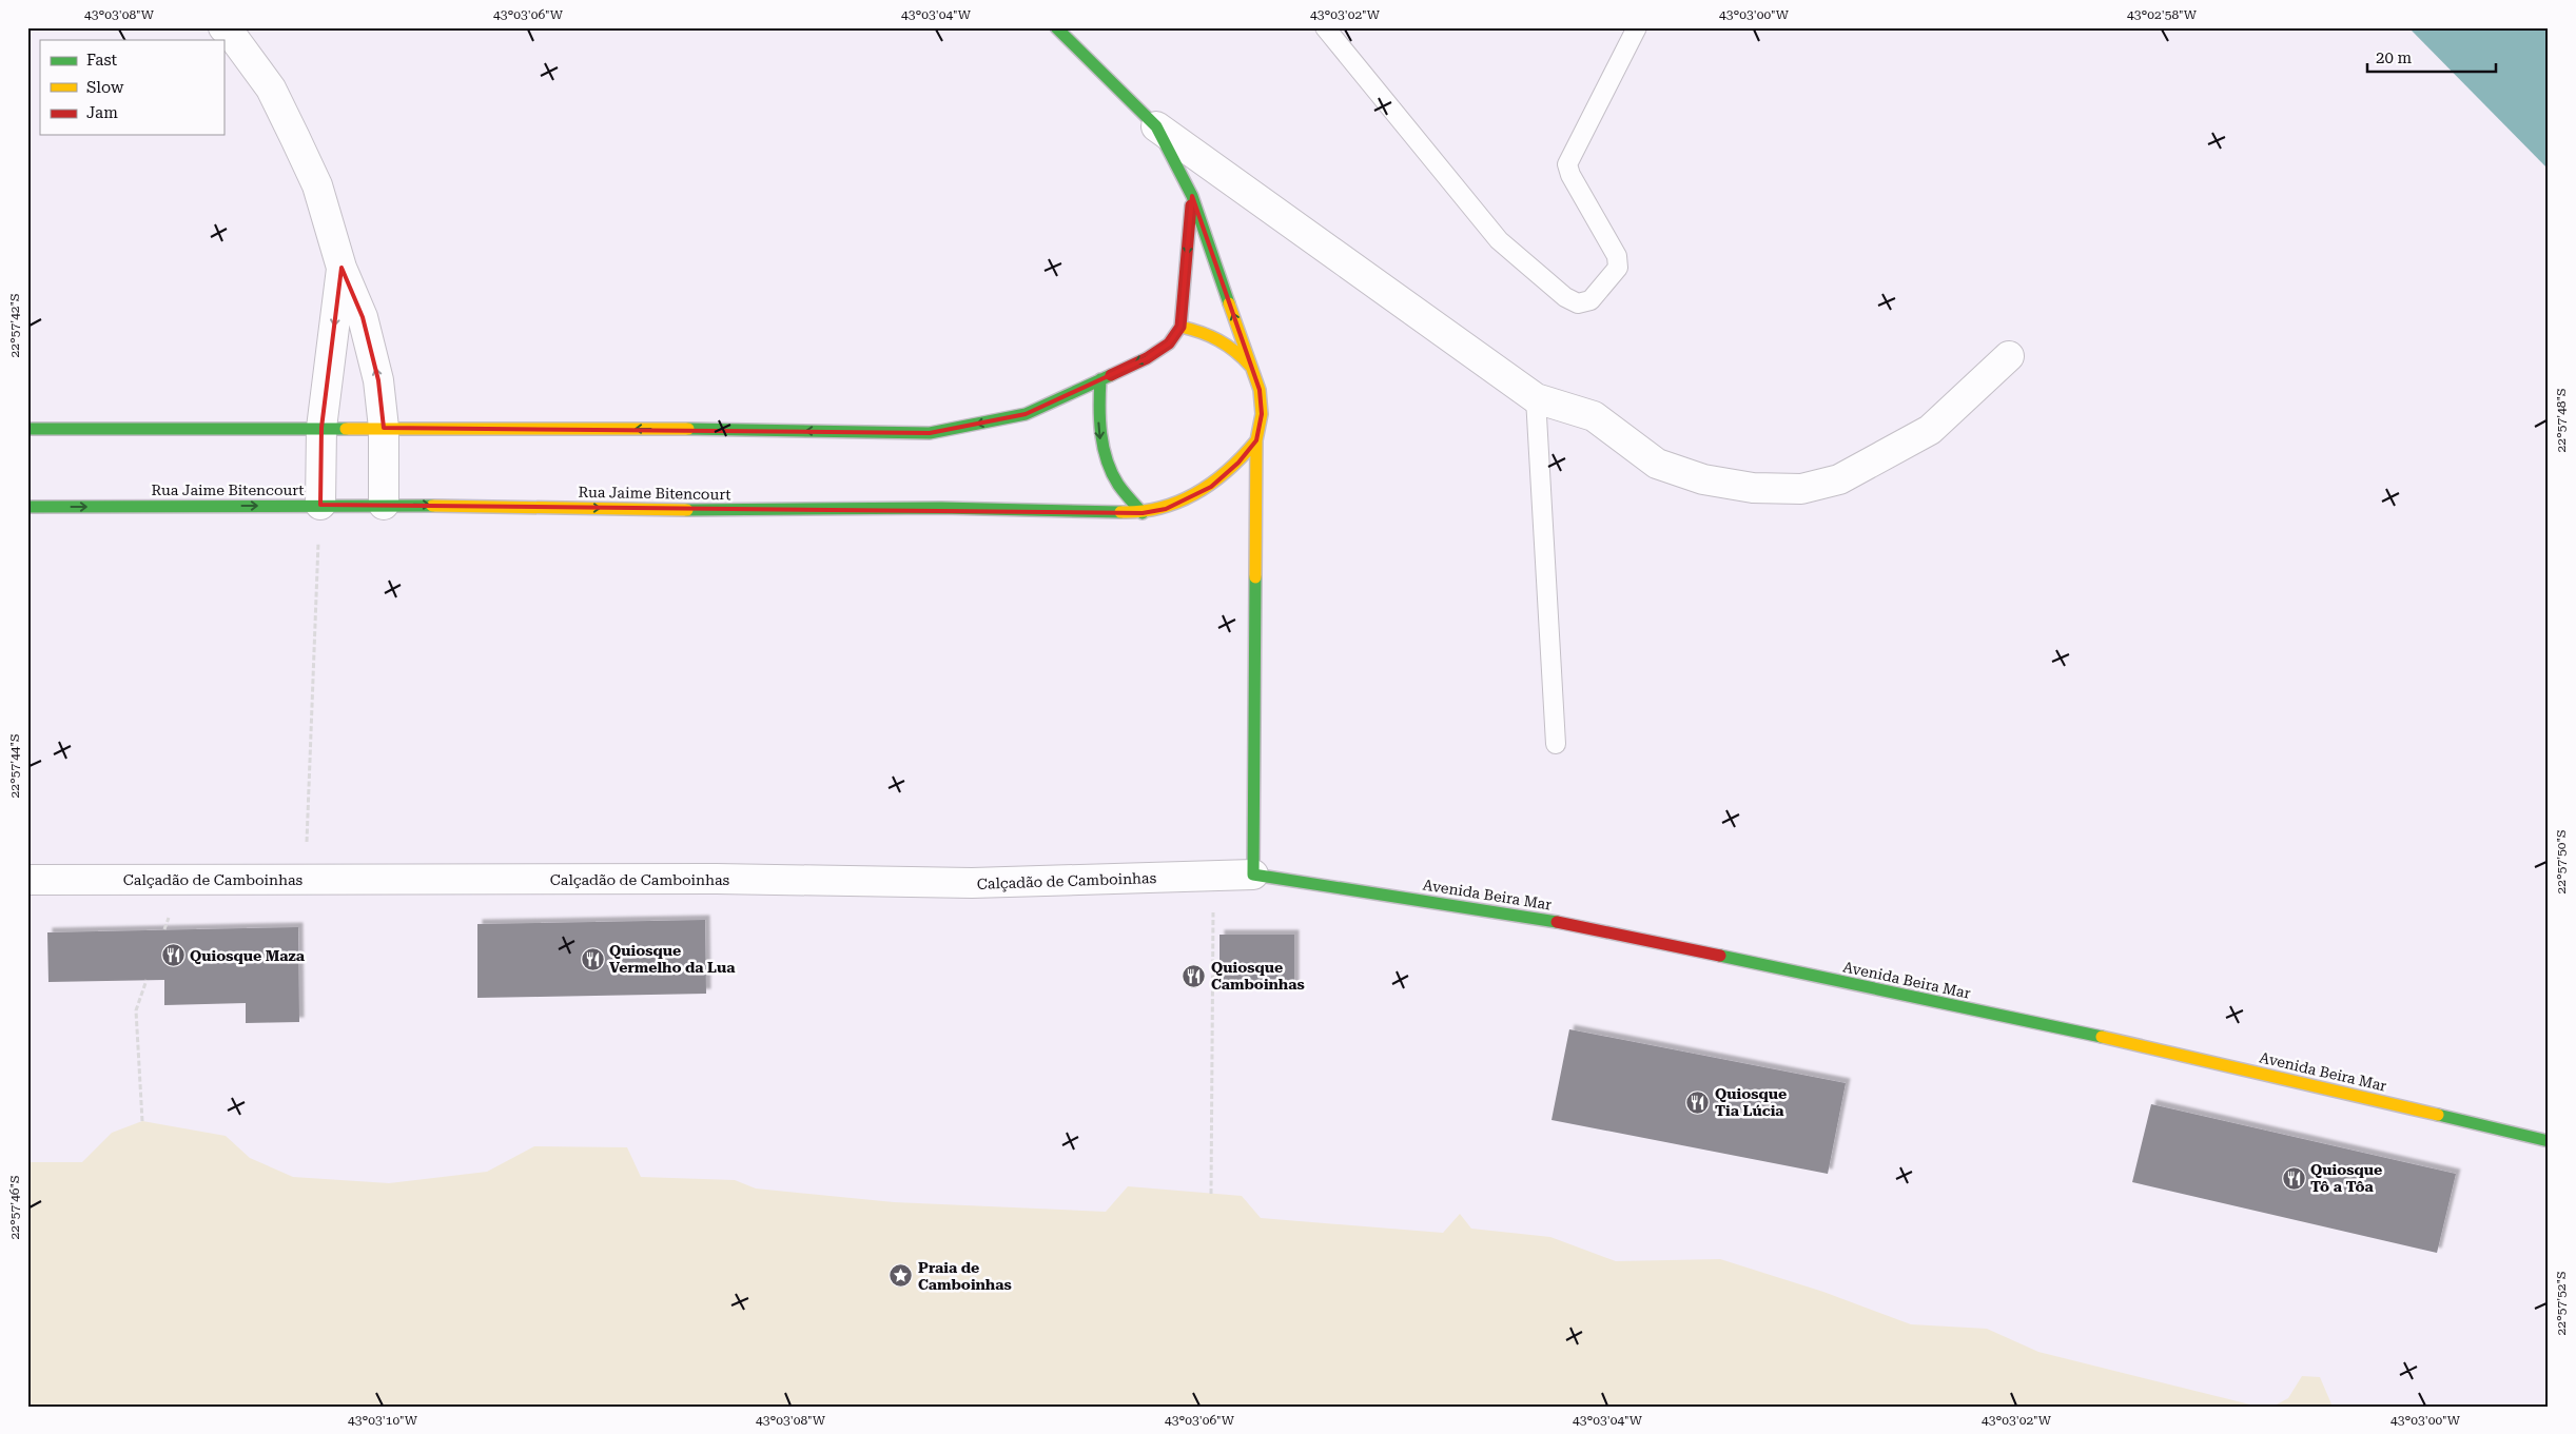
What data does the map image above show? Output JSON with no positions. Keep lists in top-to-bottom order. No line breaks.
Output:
{"streets":{"street":["Rua Jaime Bitencourt","Calçadão de Camboinhas","Avenida Beira Mar"]},"crossings":[["Calçadão de Camboinhas","Avenida Beira Mar"]],"places":{"restaurant":["Quiosque Maza","Quiosque Vermelho da Lua","Quiosque Camboinhas","Quiosque Tia Lúcia","Quiosque Tô a Tôa"],"place":["Praia de Camboinhas"]},"legend":["Fast","Slow","Jam"],"scale_bar":"20 m","coordinates":["43°03'08\"W","43°03'06\"W","43°03'04\"W","43°03'02\"W","43°03'00\"W","43°02'58\"W","22°57'42\"S","22°57'48\"S","22°57'44\"S","22°57'50\"S","22°57'46\"S","22°57'52\"S","43°03'10\"W"]}
